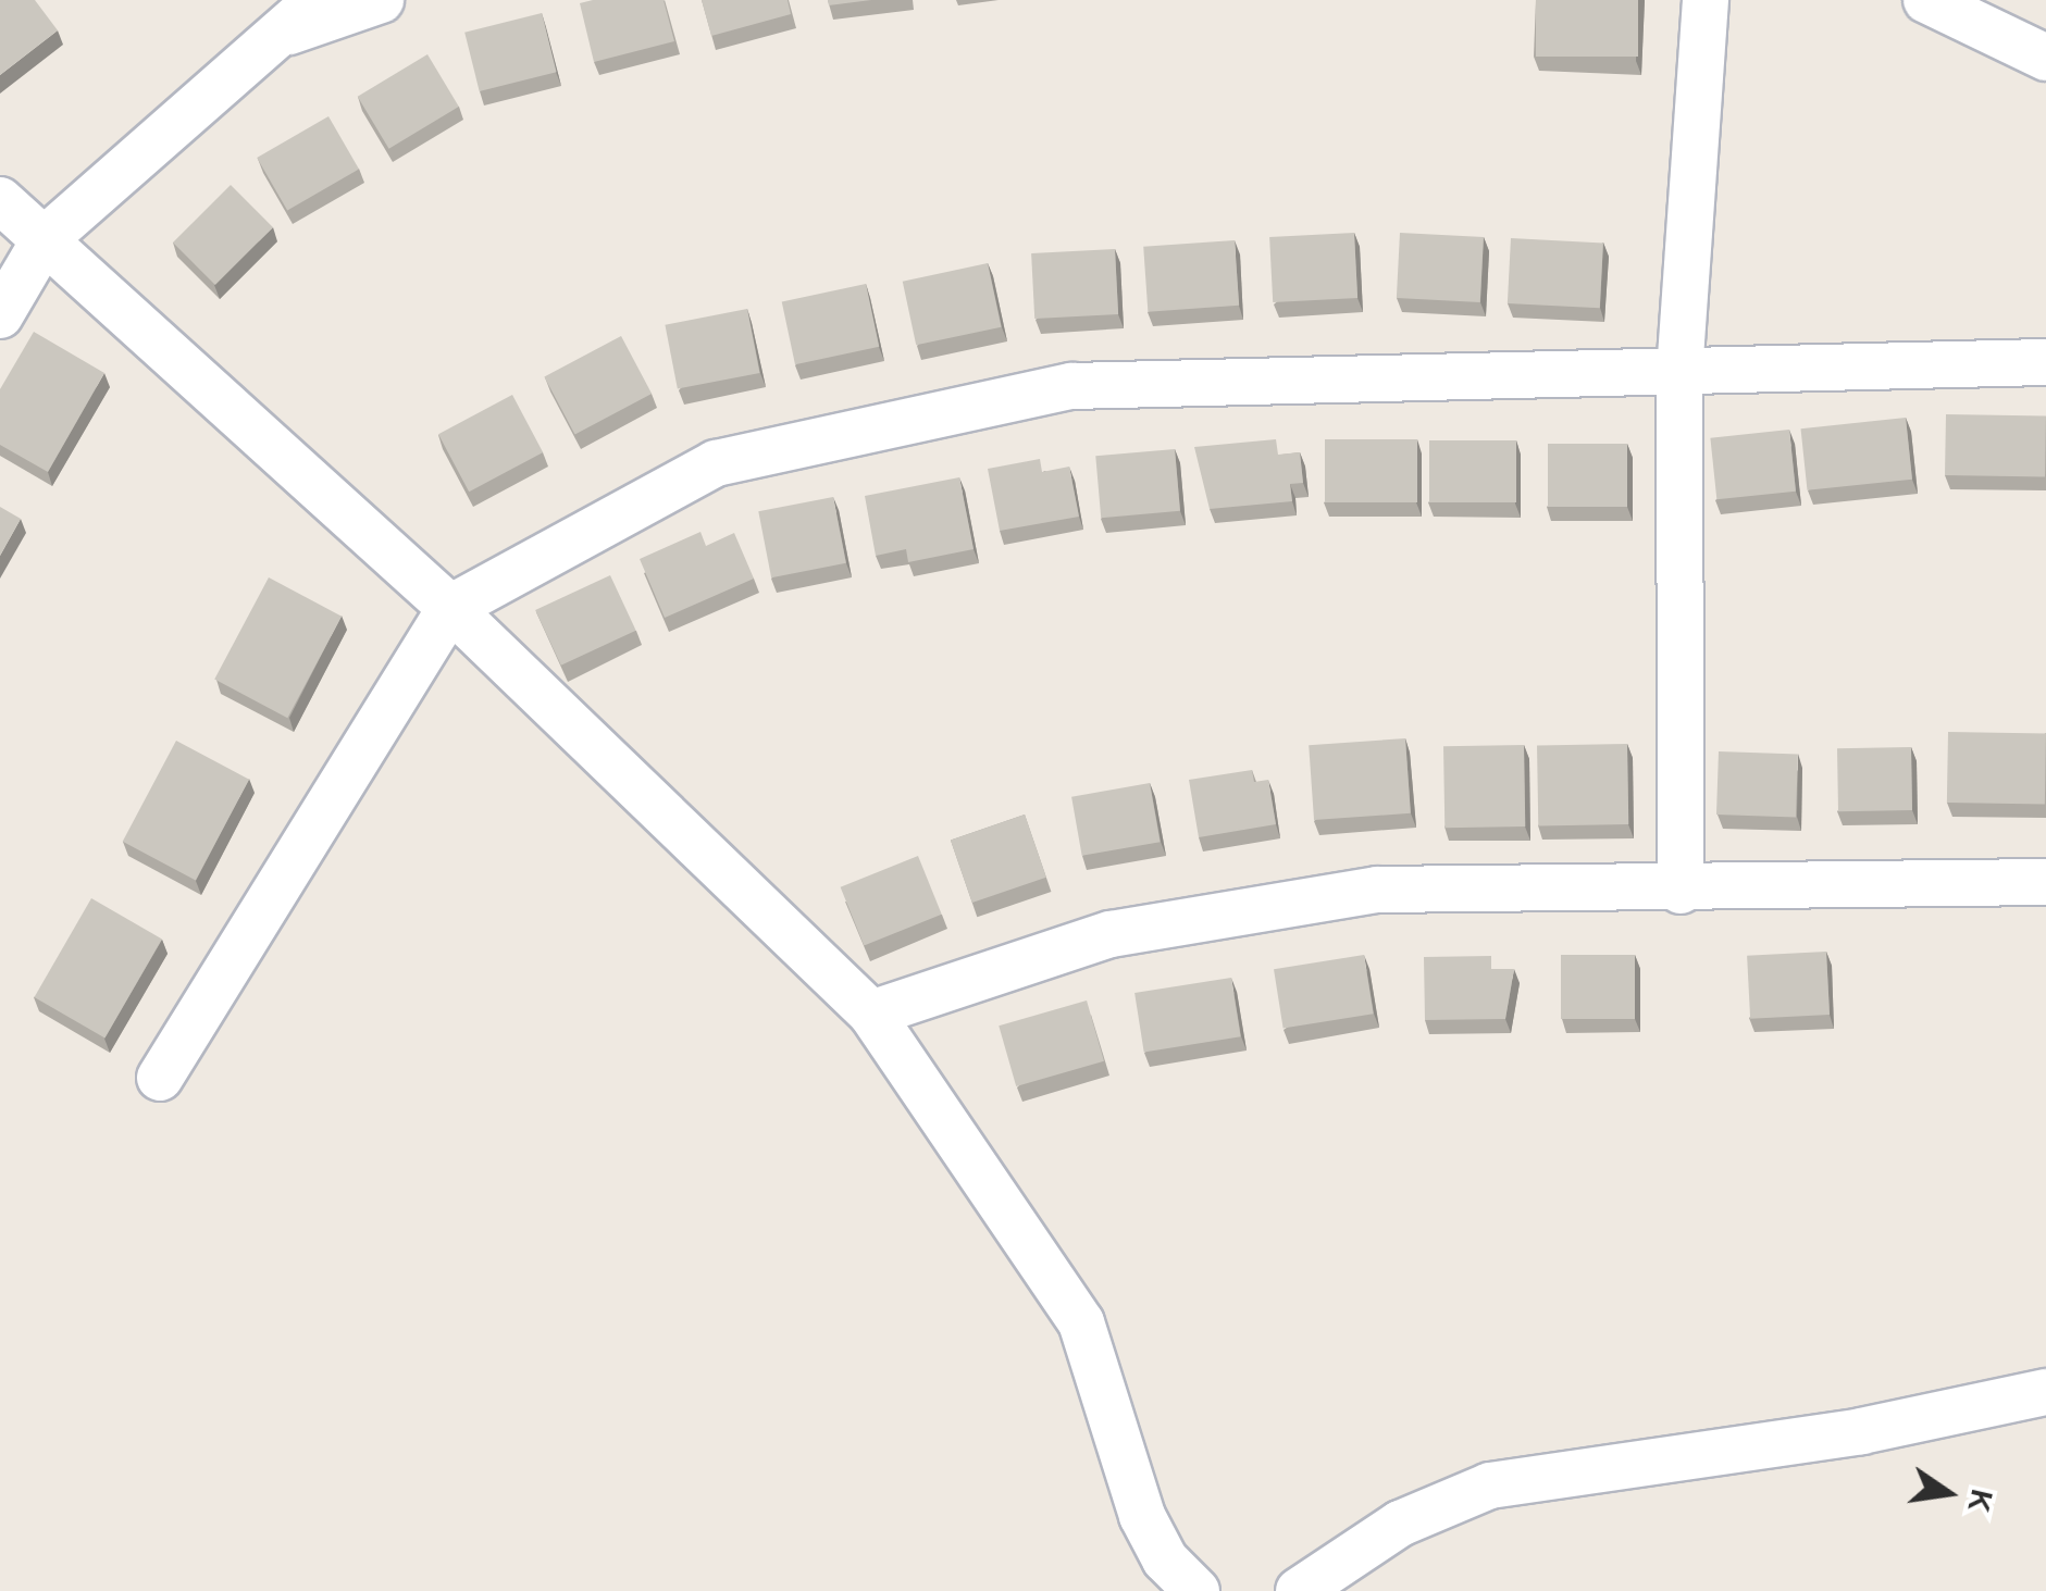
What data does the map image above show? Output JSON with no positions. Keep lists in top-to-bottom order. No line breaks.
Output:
{"north":"right"}
